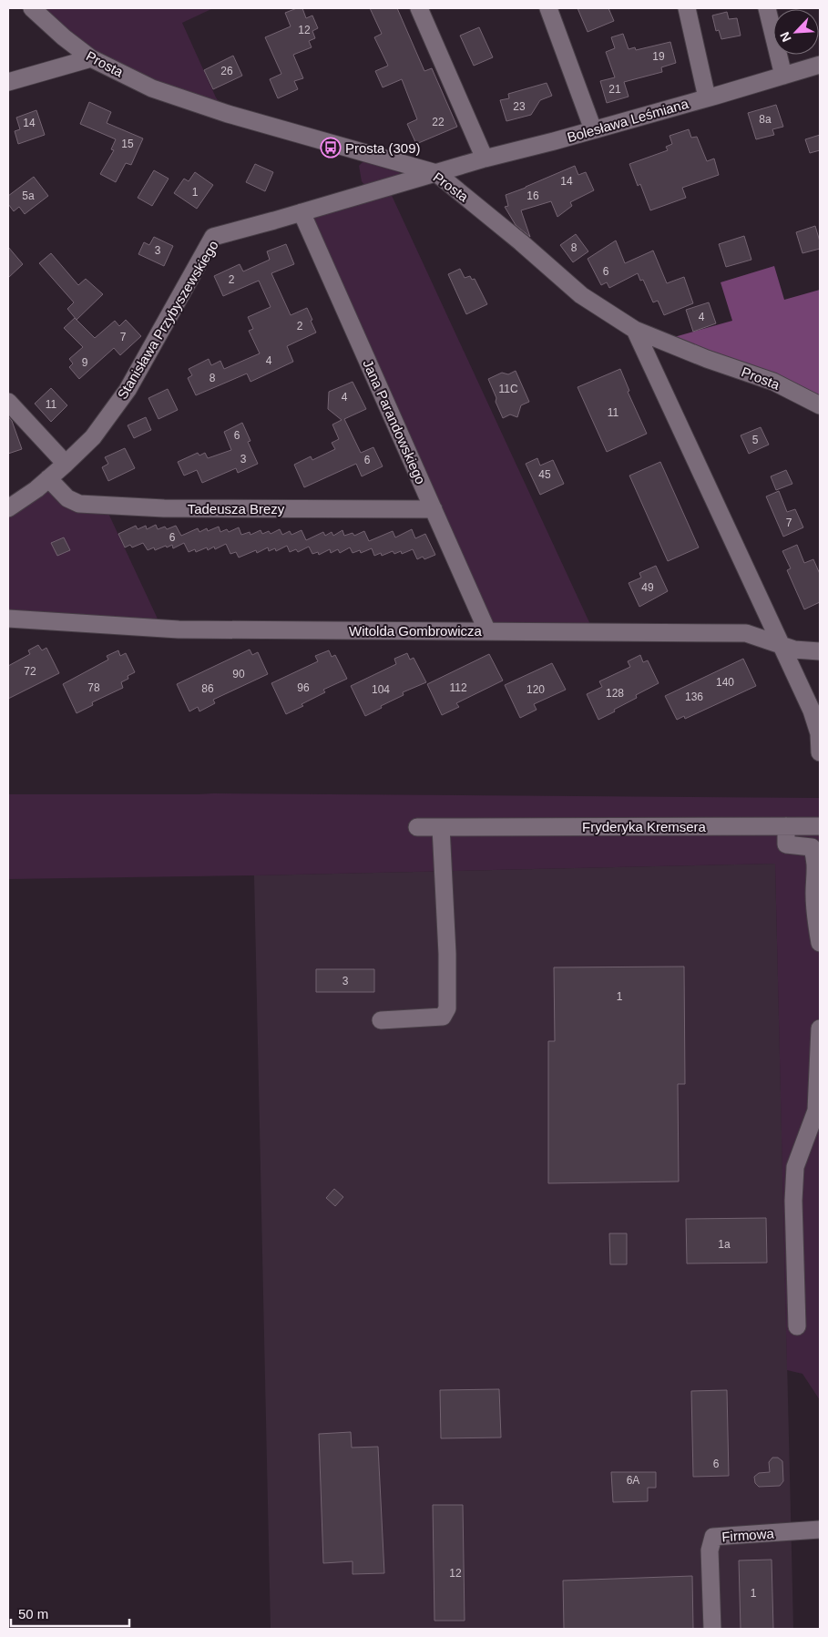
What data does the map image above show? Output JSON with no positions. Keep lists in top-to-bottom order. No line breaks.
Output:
{"streets":{"street":["Prosta","Bolesława Leśmiana","Stanisława Przybyszewskiego","Jana Parandowskiego","Tadeusza Brezy","Witolda Gombrowicza","Fryderyka Kremsera","Firmowa"]},"crossings":[["Prosta","Stanisława Przybyszewskiego"],["Bolesława Leśmiana","Stanisława Przybyszewskiego"],["Stanisława Przybyszewskiego","Jana Parandowskiego"],["Stanisława Przybyszewskiego","Tadeusza Brezy"],["Jana Parandowskiego","Tadeusza Brezy"],["Jana Parandowskiego","Witolda Gombrowicza"]],"places":{"bus stop":["Prosta (309)"]},"house_numbers":["12","19","26","21","23","8a","22","14","15","14","1","5a","16","8","3","6","2","4","2","7","4","9","8","11C","4","11","11","6","5","3","6","45","7","6","49","72","90","140","78","96","112","86","104","120","128","136","3","1","1a","6","6A","12","1"],"scale_bar":"50 m","north":"bottom left"}
